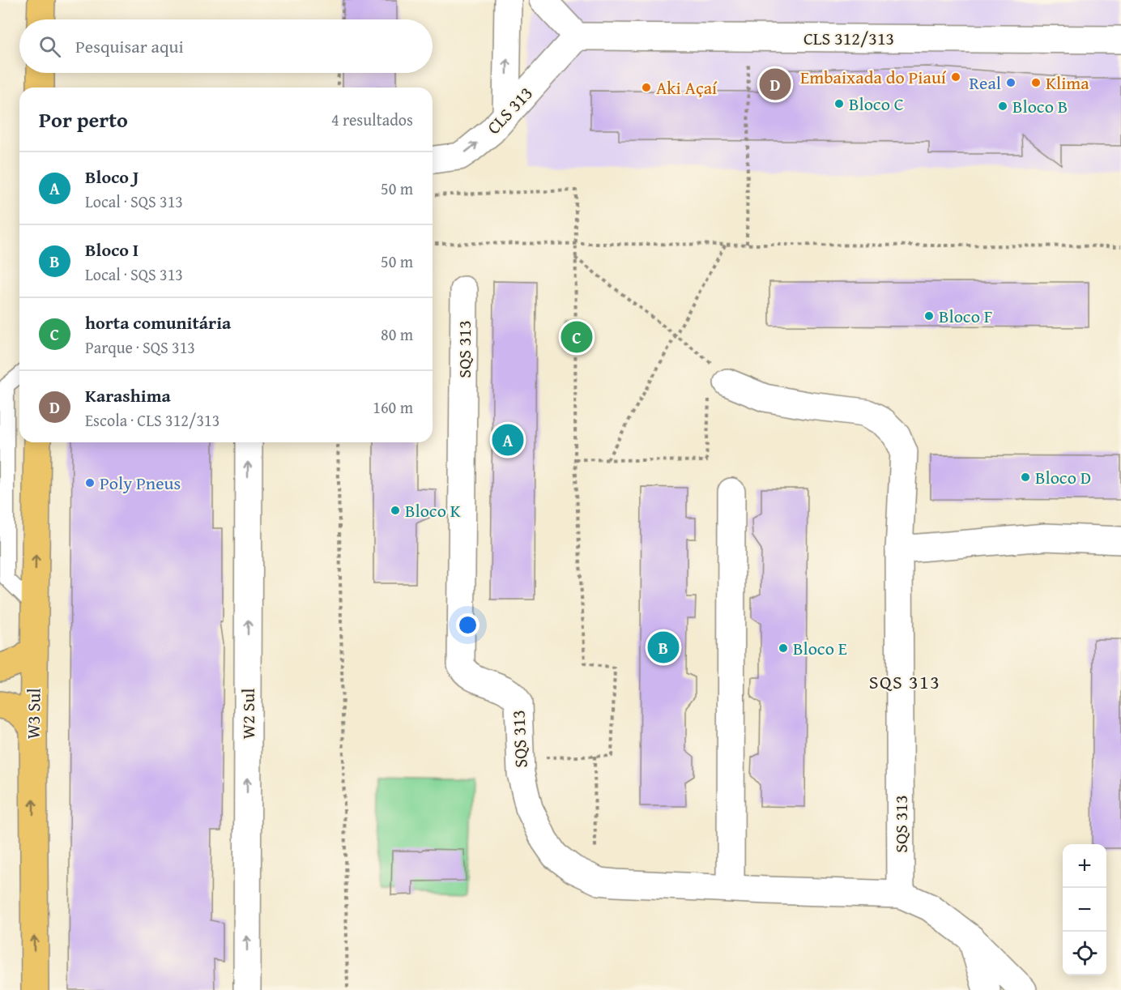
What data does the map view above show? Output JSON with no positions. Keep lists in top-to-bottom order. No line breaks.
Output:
{"streets":{"main road":["W3 Sul"],"street":["CLS 312/313","CLS 313","SQS 313","W2 Sul"]},"crossings":[["CLS 312/313","CLS 313"]],"one_way":["CLS 313","W3 Sul","W2 Sul"],"districts":["SQS 313"],"places":["Embaixada do Piauí","Real","Klima","Aki Açaí","Bloco C","Bloco B","Bloco F","Bloco D","Poly Pneus","Bloco K","Bloco E"],"page":{"search":"Pesquisar aqui","pins":["D","C","A","B"],"heading":["Por perto","4 resultados"],"list":[{"mark":"A","name":"Bloco J","note":"Local · SQS 313","value":"50 m"},{"mark":"B","name":"Bloco I","note":"Local · SQS 313","value":"50 m"},{"mark":"C","name":"horta comunitária","note":"Parque · SQS 313","value":"80 m"},{"mark":"D","name":"Karashima","note":"Escola · CLS 312/313","value":"160 m"}],"map_buttons":["+","−"]}}
